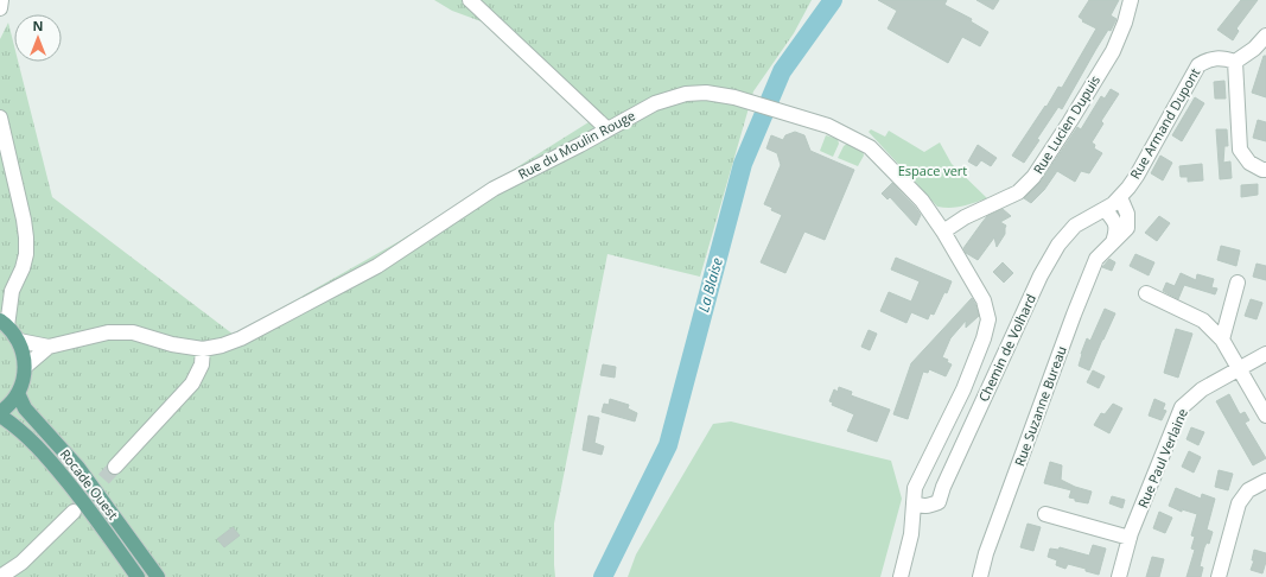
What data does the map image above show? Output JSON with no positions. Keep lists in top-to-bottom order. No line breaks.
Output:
{"streets":{"main road":["Rocade Ouest"],"street":["Rue Armand Dupont","Rue Lucien Dupuis","Rue du Moulin Rouge","Chemin de Volhard","Rue Suzanne Bureau","Rue Paul Verlaine"]},"crossings":[["Rue Armand Dupont","Chemin de Volhard"],["Rue Armand Dupont","Rue Suzanne Bureau"],["Rue Lucien Dupuis","Rue du Moulin Rouge"],["Rue Lucien Dupuis","Chemin de Volhard"],["Rue du Moulin Rouge","Chemin de Volhard"],["Chemin de Volhard","Rue Suzanne Bureau"]],"water":["La Blaise"],"parks":["Espace vert"],"north":"top"}
